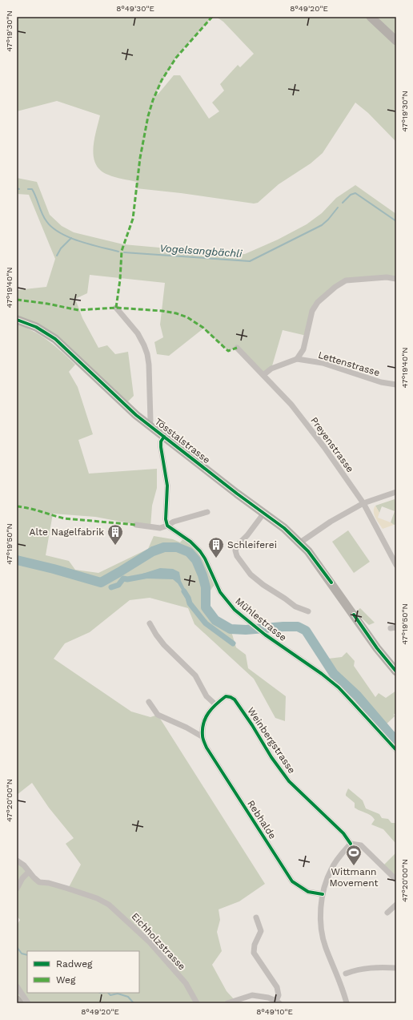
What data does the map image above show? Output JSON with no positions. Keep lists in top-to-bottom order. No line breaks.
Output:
{"streets":{"main road":["Tösstalstrasse"],"street":["Lettenstrasse","Preyenstrasse","Mühlestrasse","Weinbergstrasse","Rebhalde","Eichholzstrasse"]},"crossings":[["Weinbergstrasse","Rebhalde"]],"water":["Vogelsangbächli"],"places":{"building":["Alte Nagelfabrik","Schleiferei"],"sports":["Wittmann Movement"]},"legend":["Radweg","Weg"],"coordinates":["8°49'30\"E","8°49'20\"E","47°19'30\"N","47°19'40\"N","47°19'50\"N","47°20'00\"N","8°49'10\"E"]}
